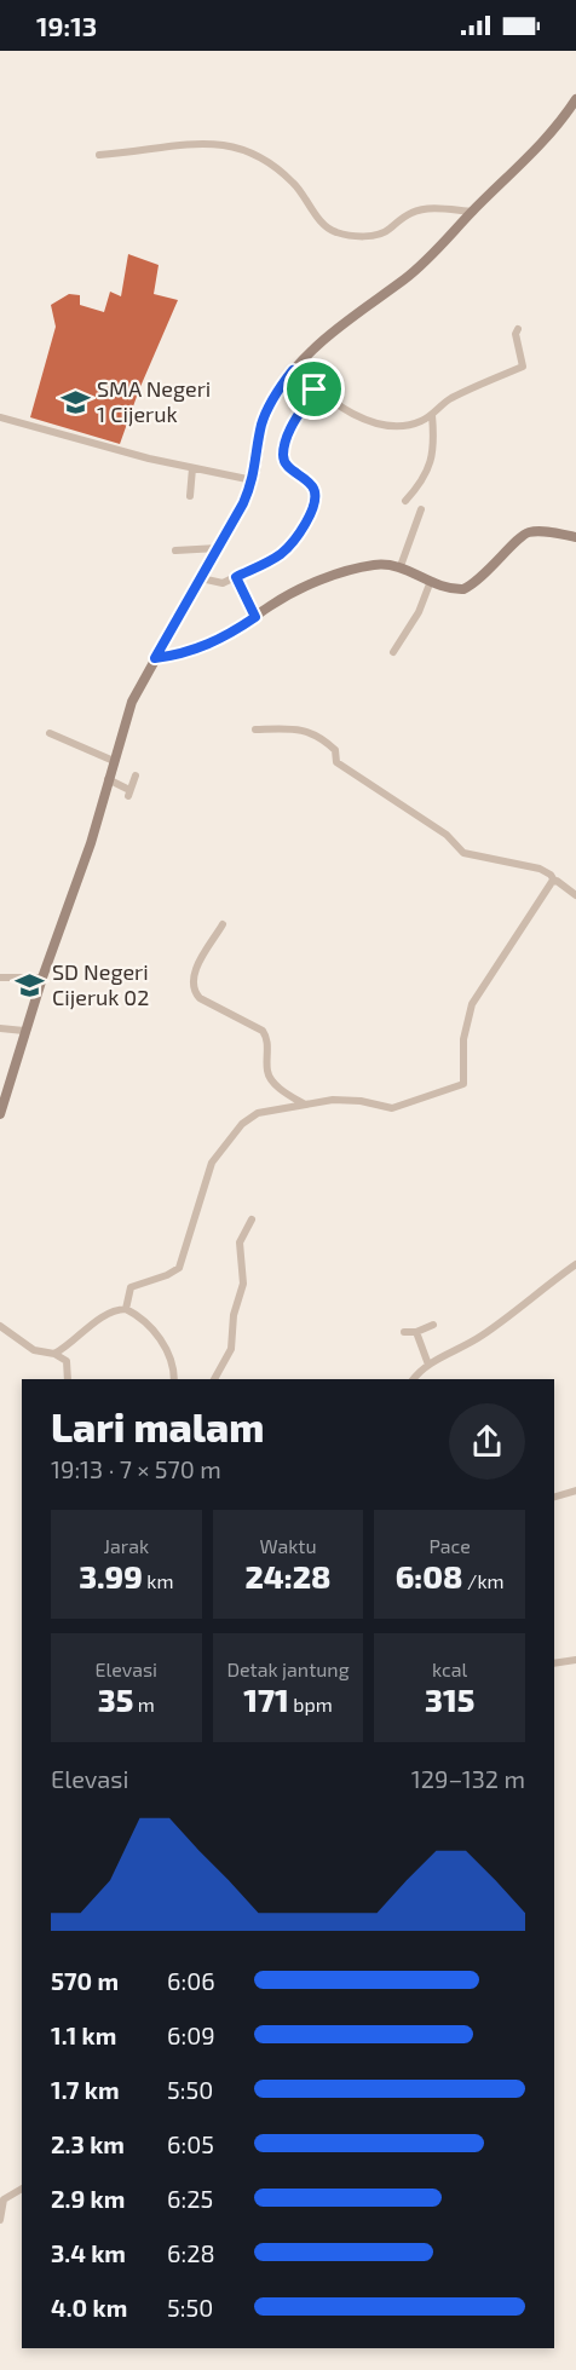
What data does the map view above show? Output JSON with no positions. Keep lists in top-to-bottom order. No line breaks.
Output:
{"places":{"school or university":["SMA Negeri 1 Cijeruk","SD Negeri Cijeruk 02"]},"page":{"status":"19:13","heading":["Lari malam","19:13 · 7 × 570 m"],"stats":[["Jarak","3.99 km"],["Waktu","24:28"],["Pace","6:08 /km"],["Elevasi","35 m"],["Detak jantung","171 bpm"],["kcal","315"]],"chart":["Elevasi","129–132 m"],"list":[{"name":"570 m","note":"6:06"},{"name":"1.1 km","note":"6:09"},{"name":"1.7 km","note":"5:50"},{"name":"2.3 km","note":"6:05"},{"name":"2.9 km","note":"6:25"},{"name":"3.4 km","note":"6:28"},{"name":"4.0 km","note":"5:50"}]}}
